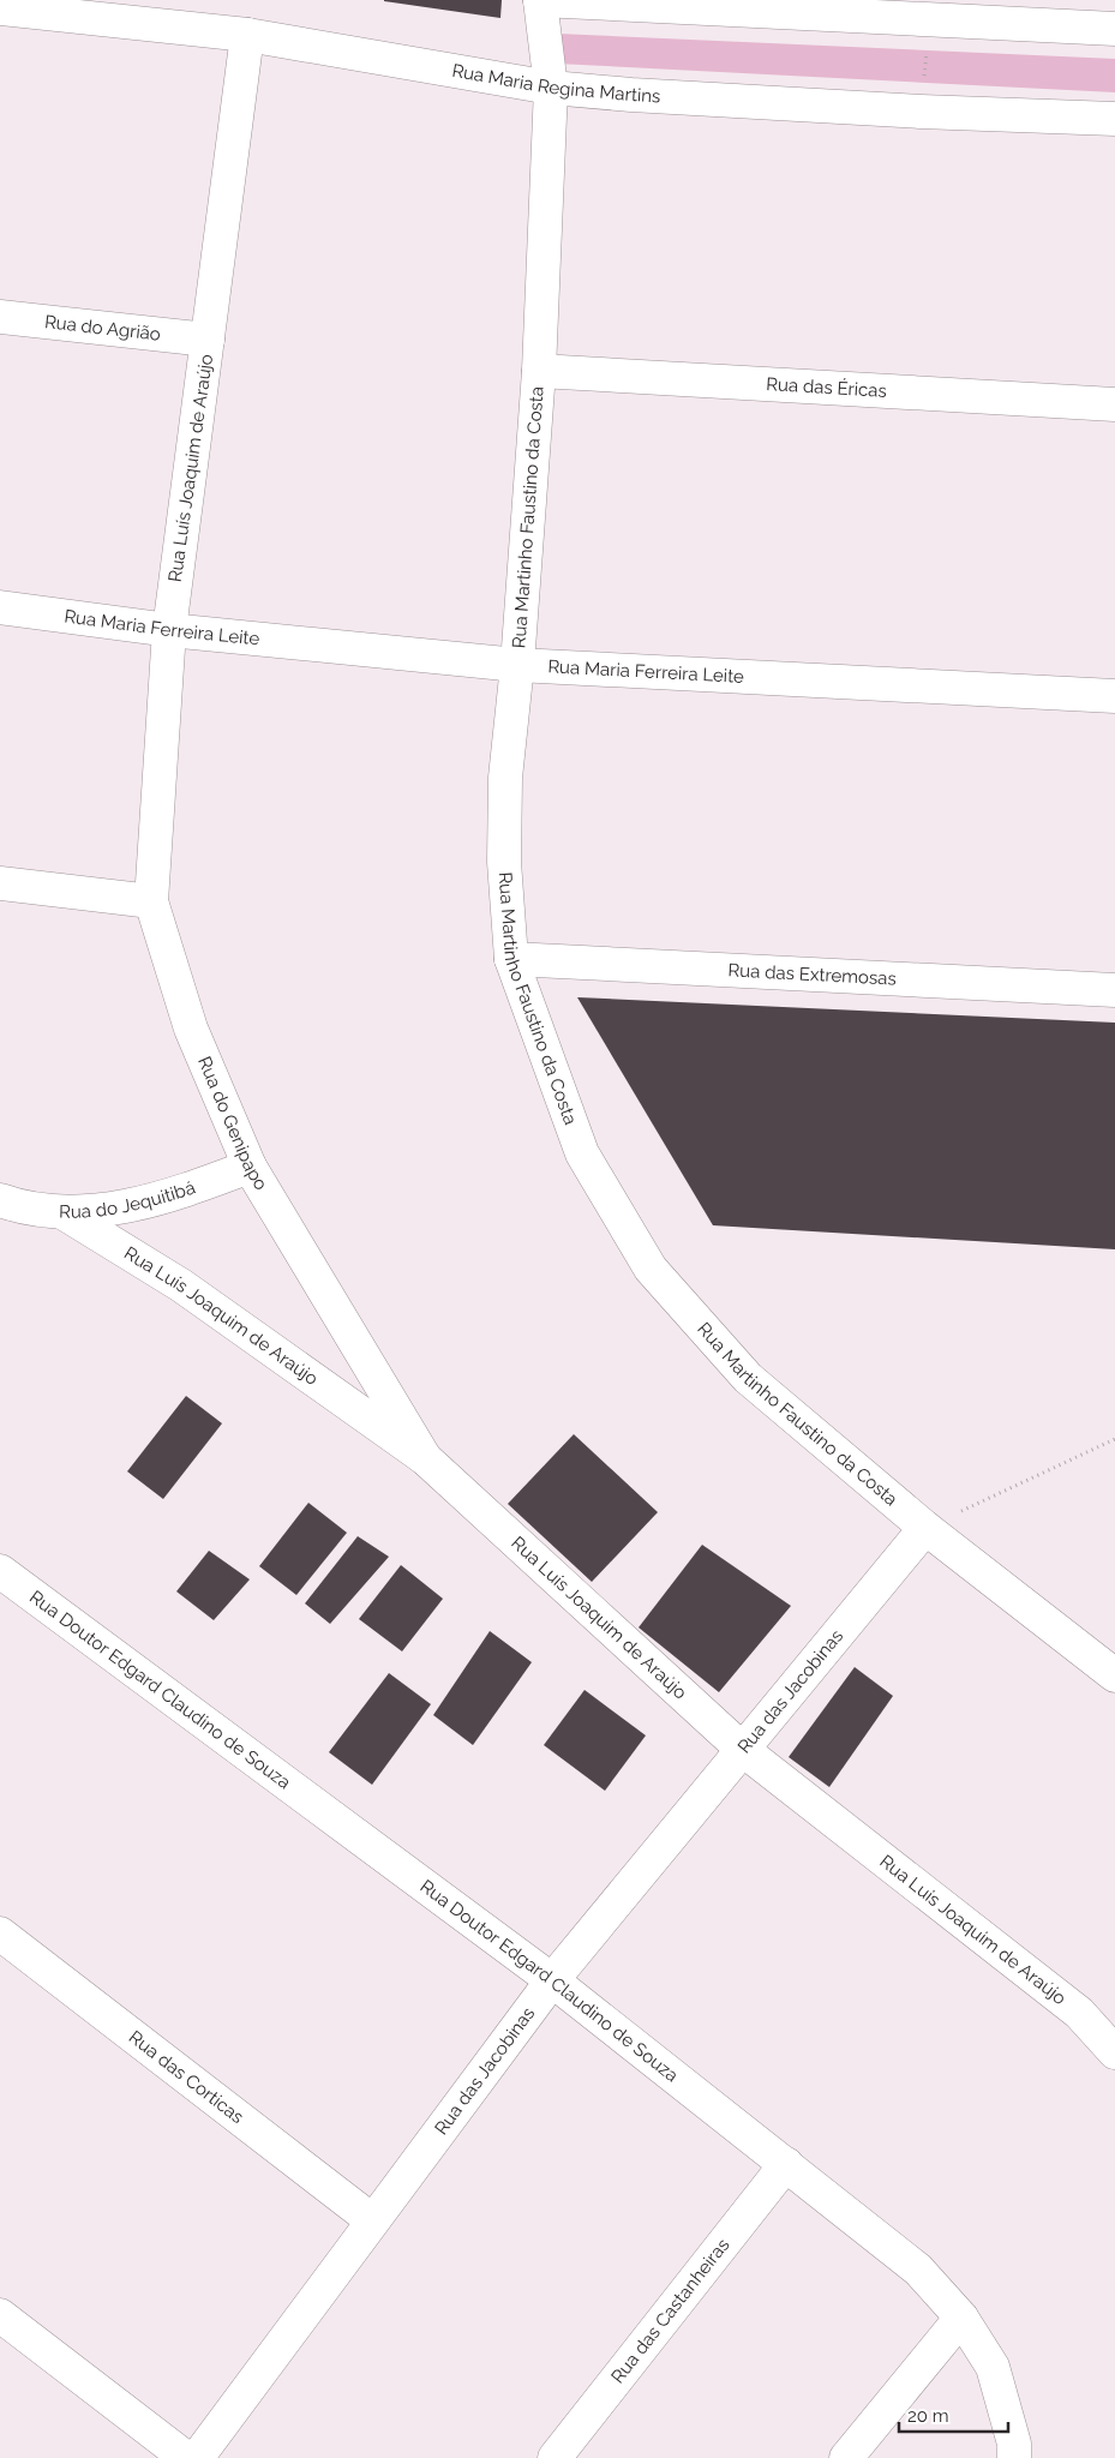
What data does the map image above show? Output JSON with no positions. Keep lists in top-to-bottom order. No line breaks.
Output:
{"streets":{"street":["Rua Maria Regina Martins","Rua do Agrião","Rua das Éricas","Rua Luís Joaquim de Araújo","Rua Martinho Faustino da Costa","Rua Maria Ferreira Leite","Rua das Extremosas","Rua do Genipapo","Rua do Jequitibá","Rua Doutor Edgard Claudino de Souza","Rua das Jacobinas","Rua das Corticas","Rua das Castanheiras"]},"crossings":[["Rua Maria Regina Martins","Rua Luís Joaquim de Araújo"],["Rua Maria Regina Martins","Rua Martinho Faustino da Costa"],["Rua do Agrião","Rua Luís Joaquim de Araújo"],["Rua das Éricas","Rua Martinho Faustino da Costa"],["Rua Luís Joaquim de Araújo","Rua Maria Ferreira Leite"],["Rua Luís Joaquim de Araújo","Rua do Genipapo"],["Rua Luís Joaquim de Araújo","Rua do Jequitibá"],["Rua Luís Joaquim de Araújo","Rua das Jacobinas"],["Rua Martinho Faustino da Costa","Rua Maria Ferreira Leite"],["Rua Martinho Faustino da Costa","Rua das Extremosas"],["Rua Martinho Faustino da Costa","Rua das Jacobinas"],["Rua do Genipapo","Rua do Jequitibá"],["Rua Doutor Edgard Claudino de Souza","Rua das Jacobinas"],["Rua Doutor Edgard Claudino de Souza","Rua das Castanheiras"],["Rua das Jacobinas","Rua das Corticas"]],"scale_bar":"20 m"}
